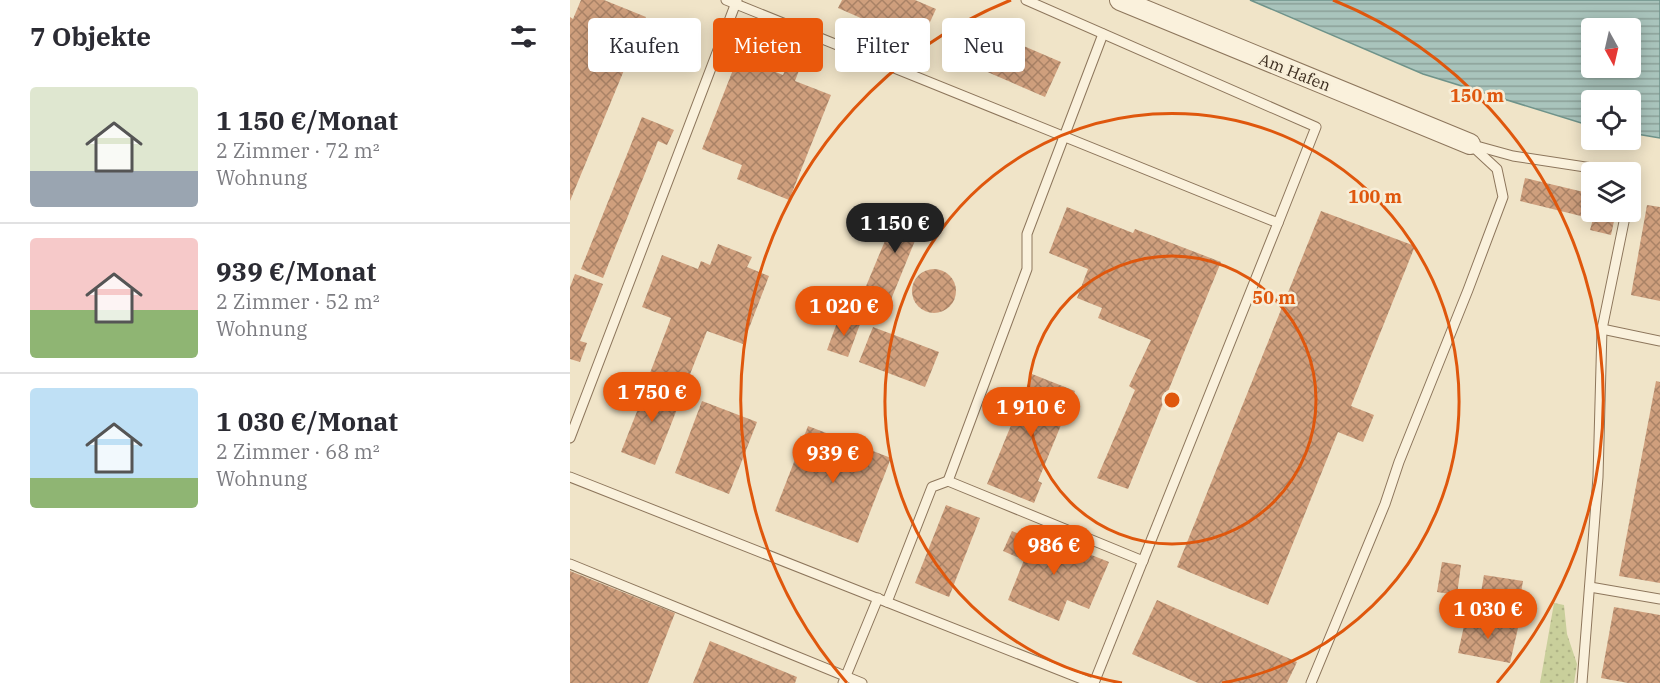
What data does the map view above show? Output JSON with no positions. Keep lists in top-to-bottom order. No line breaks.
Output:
{"streets":{"street":["Am Hafen"]},"north":"bottom","page":{"heading":"7 Objekte","chip":["Kaufen","Mieten","Filter","Neu"],"list":[{"name":"1 150 €/Monat","note":"2 Zimmer · 72 m² · Wohnung"},{"name":"939 €/Monat","note":"2 Zimmer · 52 m² · Wohnung"},{"name":"1 030 €/Monat","note":"2 Zimmer · 68 m² · Wohnung"}],"price":["1 150 €","1 020 €","1 750 €","1 910 €","939 €","986 €","1 030 €"]},"rings":["150 m","100 m","50 m"]}
